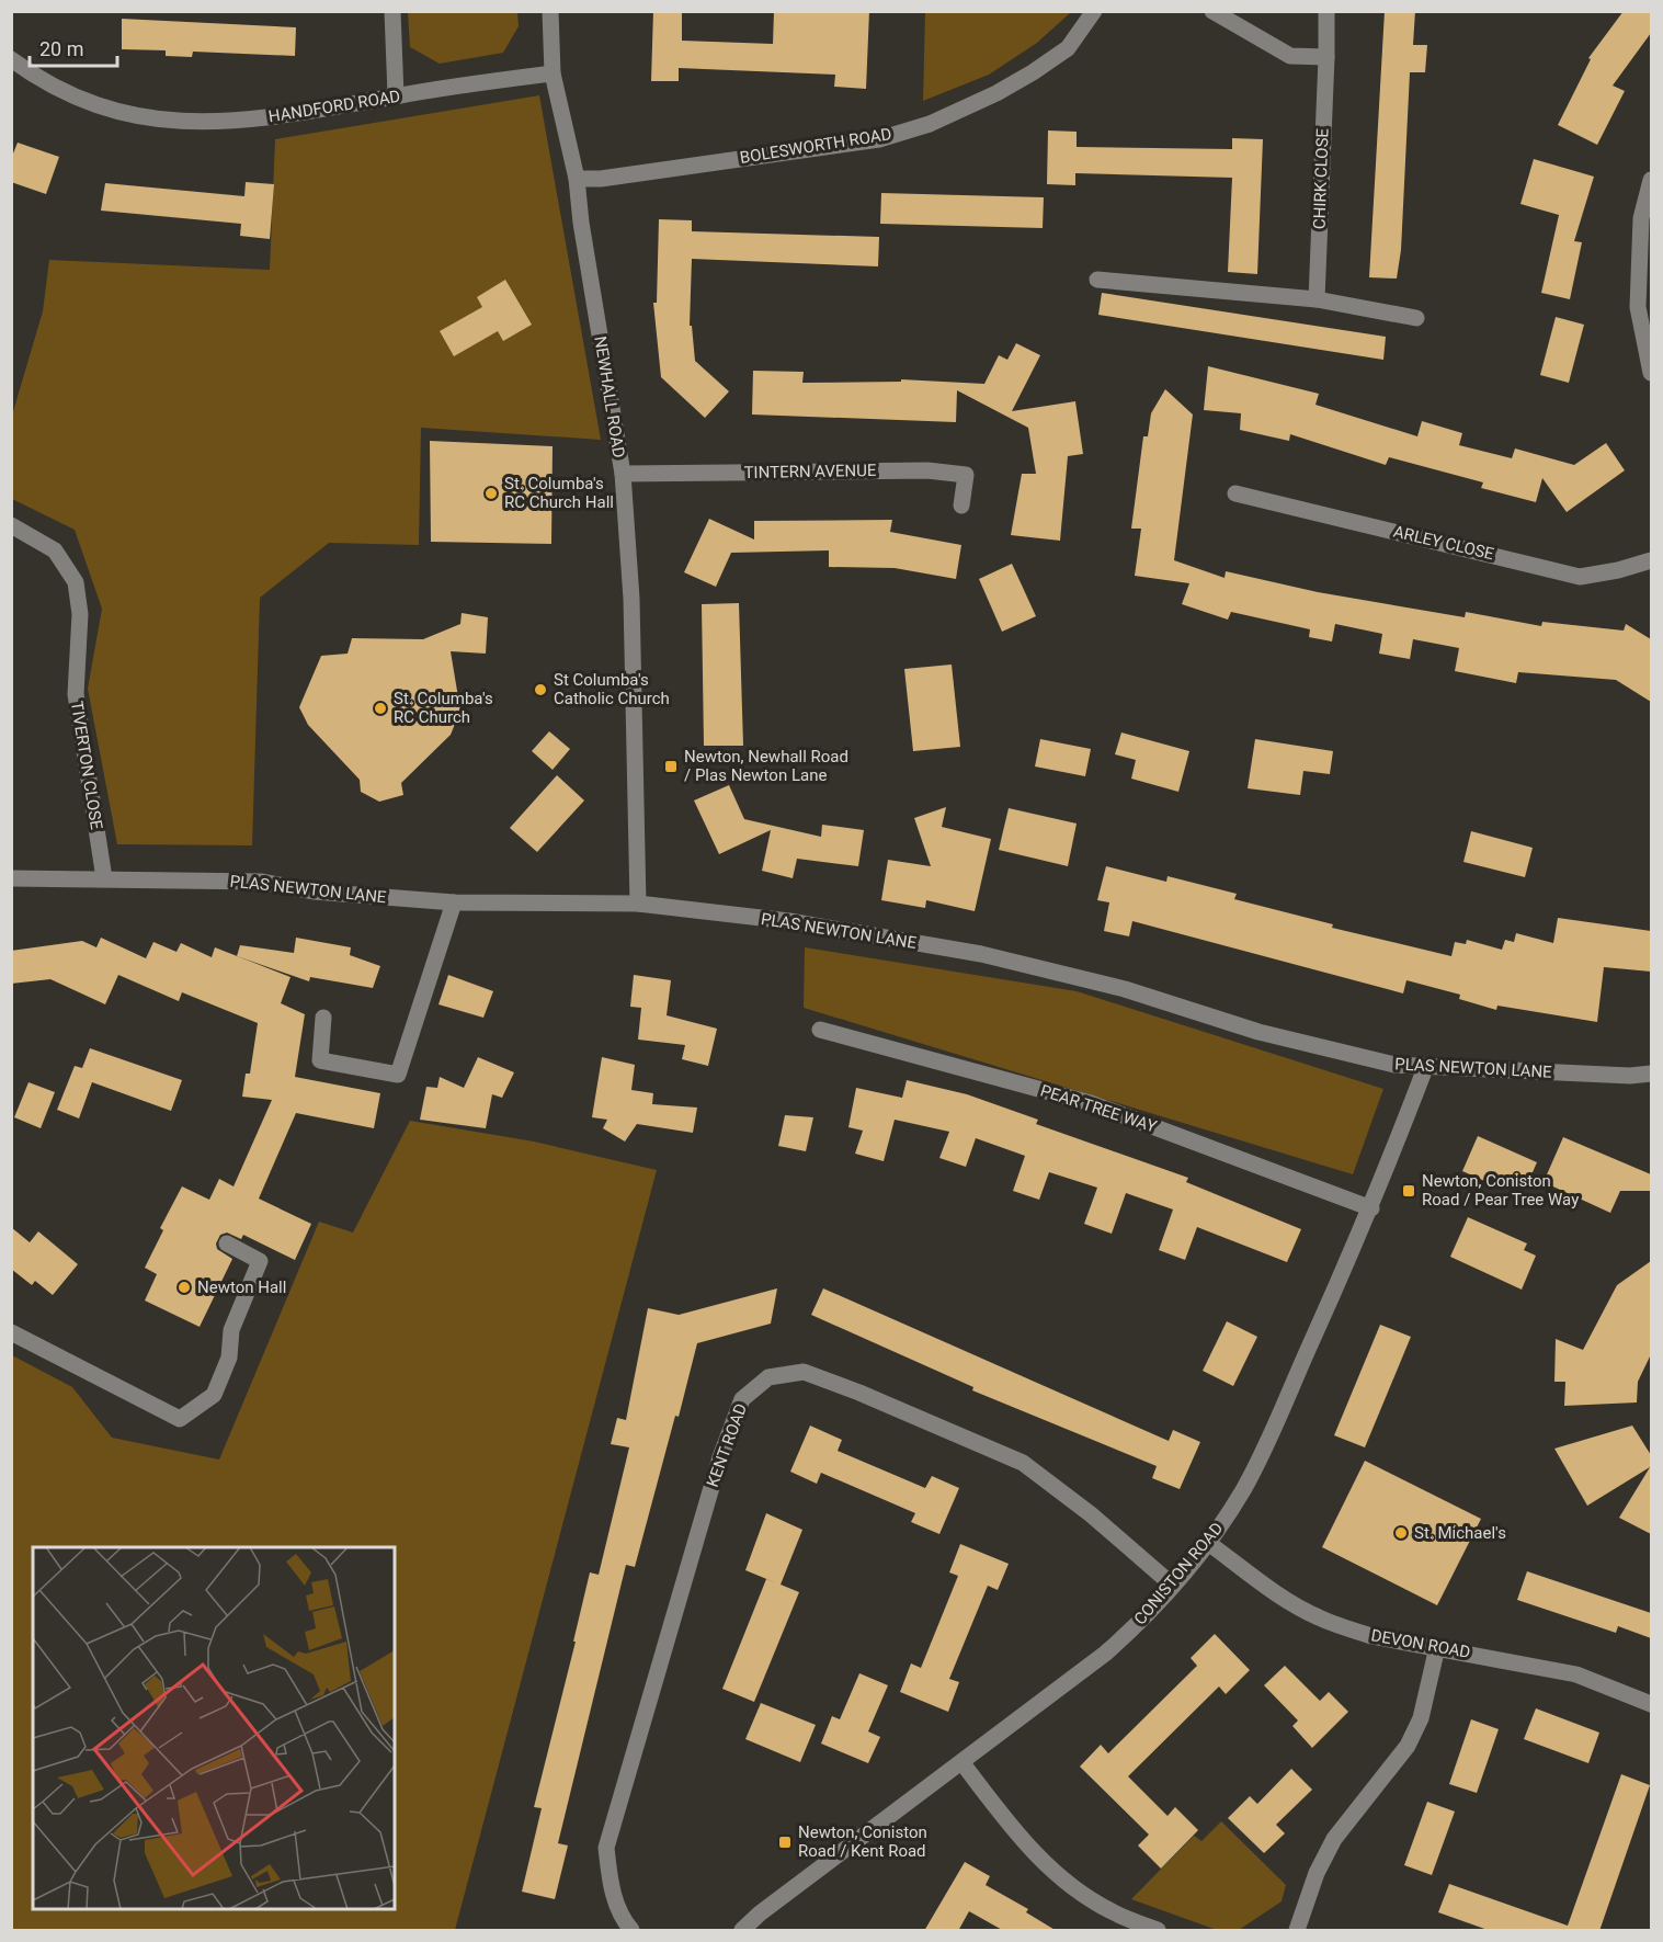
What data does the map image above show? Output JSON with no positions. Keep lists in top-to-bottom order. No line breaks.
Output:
{"streets":{"street":["HANDFORD ROAD","BOLESWORTH ROAD","CHIRK CLOSE","NEWHALL ROAD","TINTERN AVENUE","ARLEY CLOSE","TIVERTON CLOSE","PLAS NEWTON LANE","PEAR TREE WAY","KENT ROAD","CONISTON ROAD","DEVON ROAD"]},"crossings":[["HANDFORD ROAD","NEWHALL ROAD"],["BOLESWORTH ROAD","NEWHALL ROAD"],["NEWHALL ROAD","TINTERN AVENUE"],["NEWHALL ROAD","PLAS NEWTON LANE"],["TIVERTON CLOSE","PLAS NEWTON LANE"],["PLAS NEWTON LANE","CONISTON ROAD"],["PEAR TREE WAY","CONISTON ROAD"],["KENT ROAD","CONISTON ROAD"],["CONISTON ROAD","DEVON ROAD"]],"places":{"other":["St. Columba's RC Church Hall","St Columba's Catholic Church","St. Columba's RC Church","Newton Hall","St. Michael's"],"transit":["Newton, Newhall Road / Plas Newton Lane","Newton, Coniston Road / Pear Tree Way","Newton, Coniston Road / Kent Road"]},"scale_bar":"20 m"}
